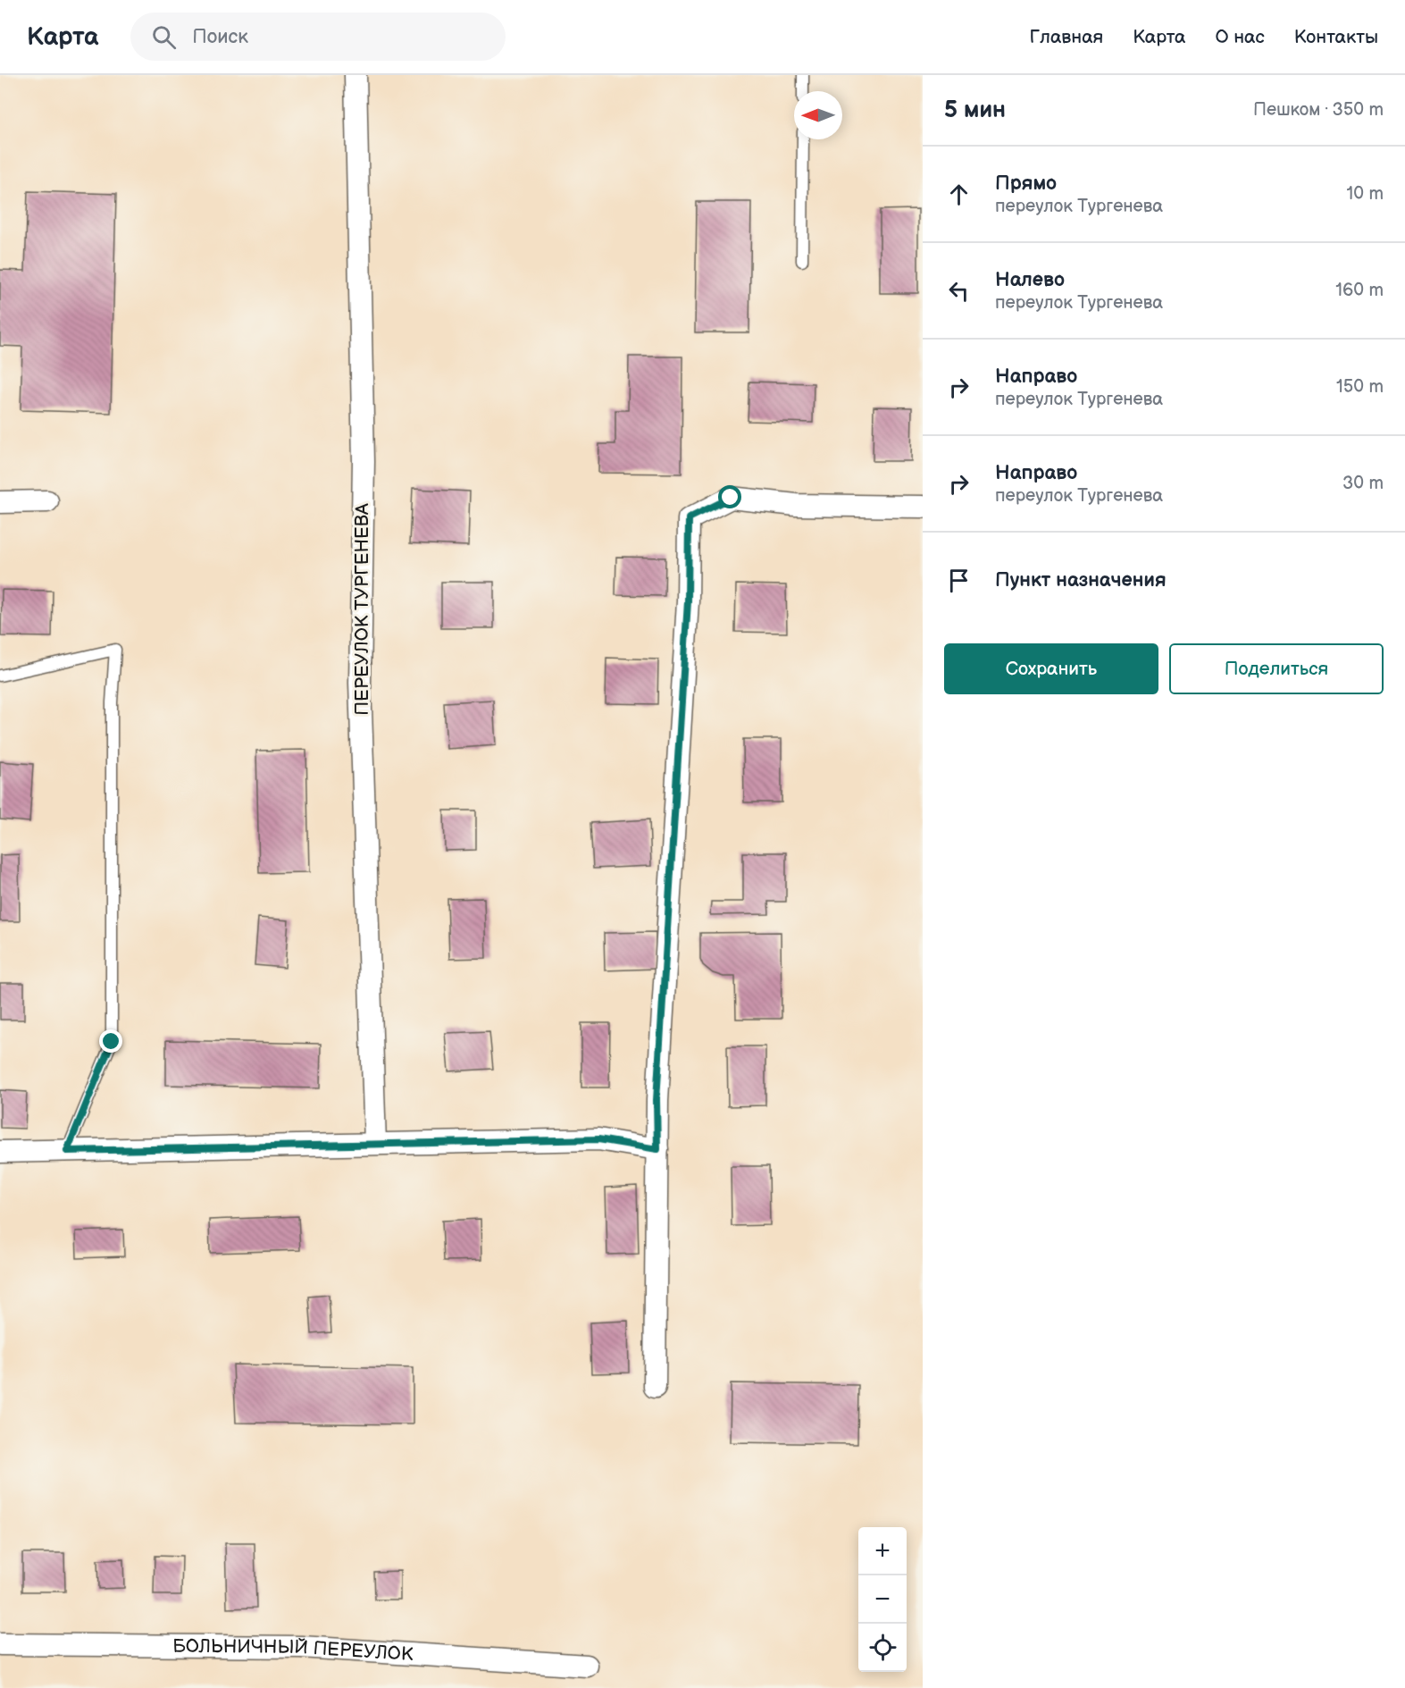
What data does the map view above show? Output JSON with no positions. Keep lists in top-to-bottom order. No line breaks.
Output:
{"streets":{"street":["ПЕРЕУЛОК ТУРГЕНЕВА","БОЛЬНИЧНЫЙ ПЕРЕУЛОК"]},"north":"left","page":{"header":"Карта","search":"Поиск","nav":["Главная","Карта","О нас","Контакты"],"heading":["5 мин","Пешком · 350 m"],"list":[["Прямо","переулок Тургенева","10 m"],["Налево","переулок Тургенева","160 m"],["Направо","переулок Тургенева","150 m"],["Направо","переулок Тургенева","30 m"],"Пункт назначения"],"buttons":["Сохранить","Поделиться"],"map_buttons":["+","−"]}}
